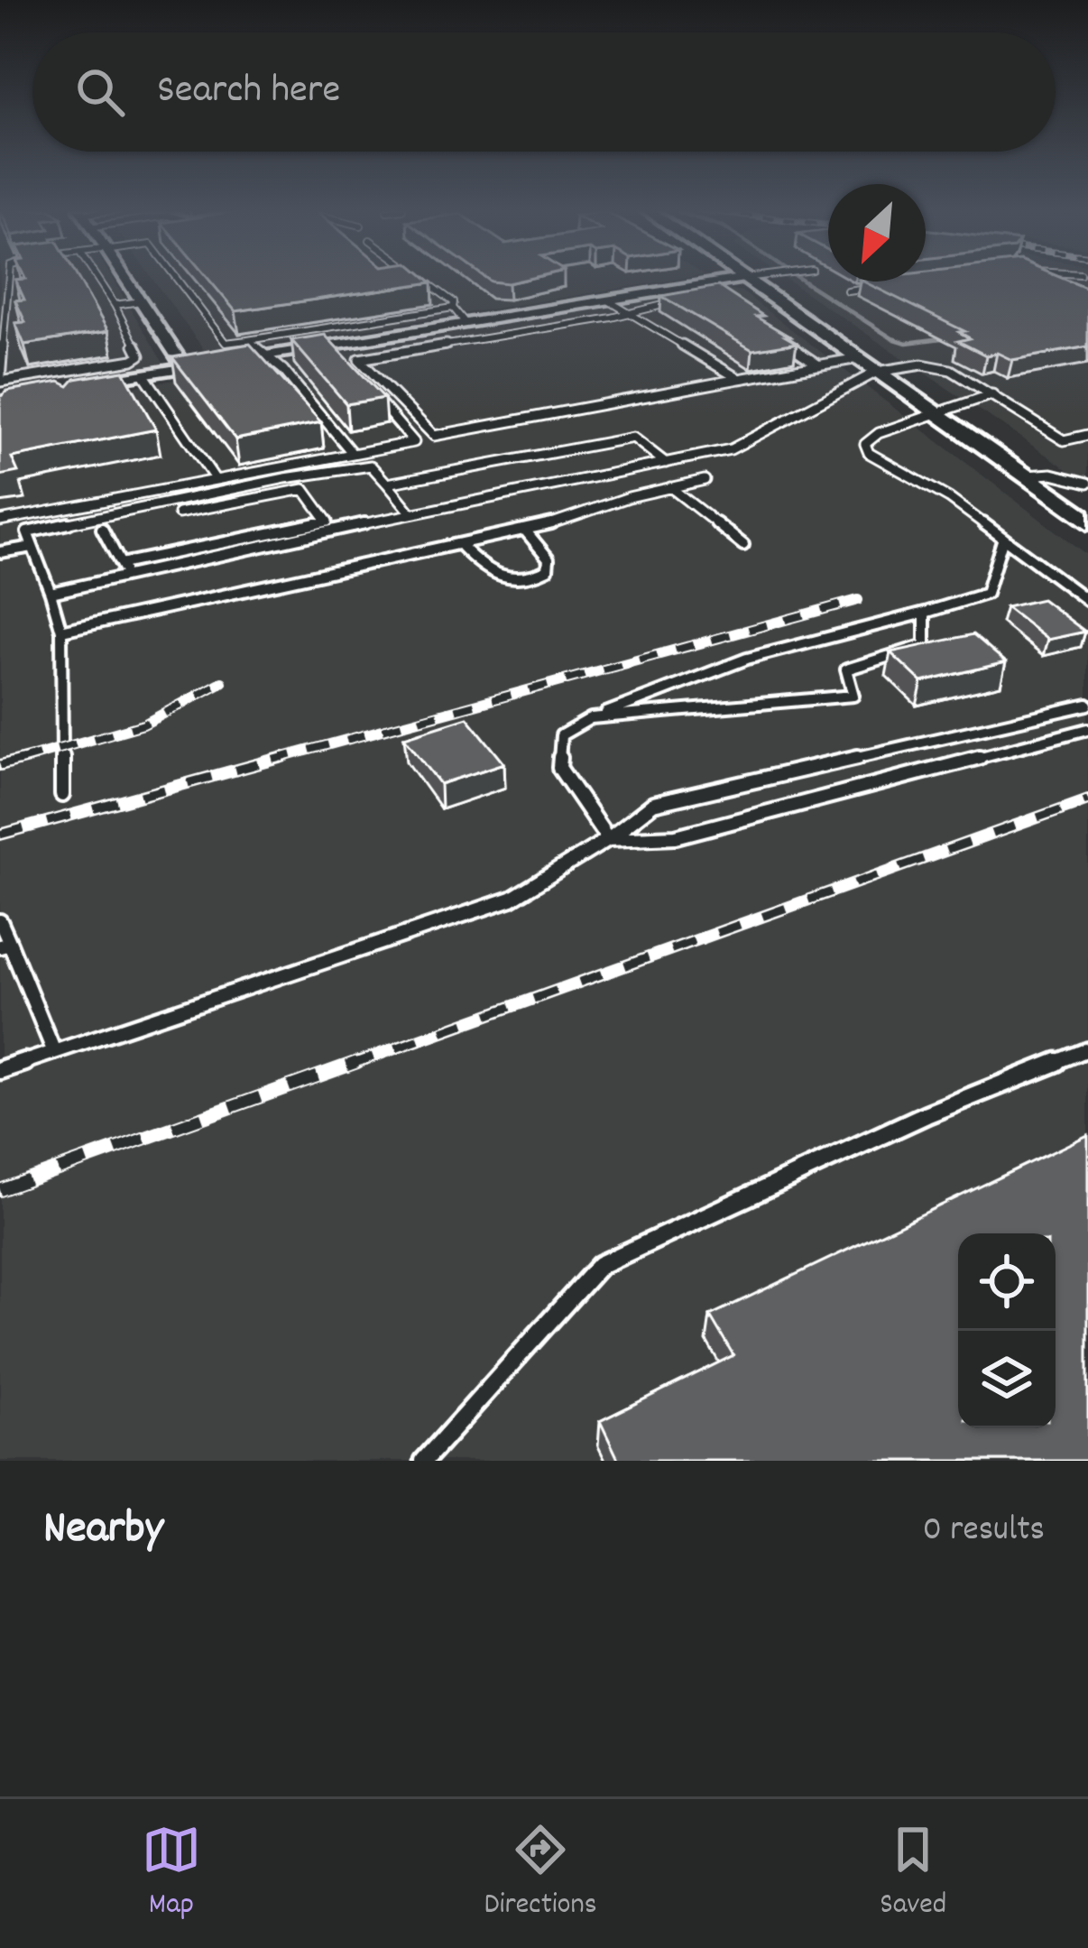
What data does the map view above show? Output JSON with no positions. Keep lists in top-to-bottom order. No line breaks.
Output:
{"north":"bottom left","page":{"search":"Search here","heading":["Nearby","0 results"],"nav":["Map","Directions","Saved"]}}
